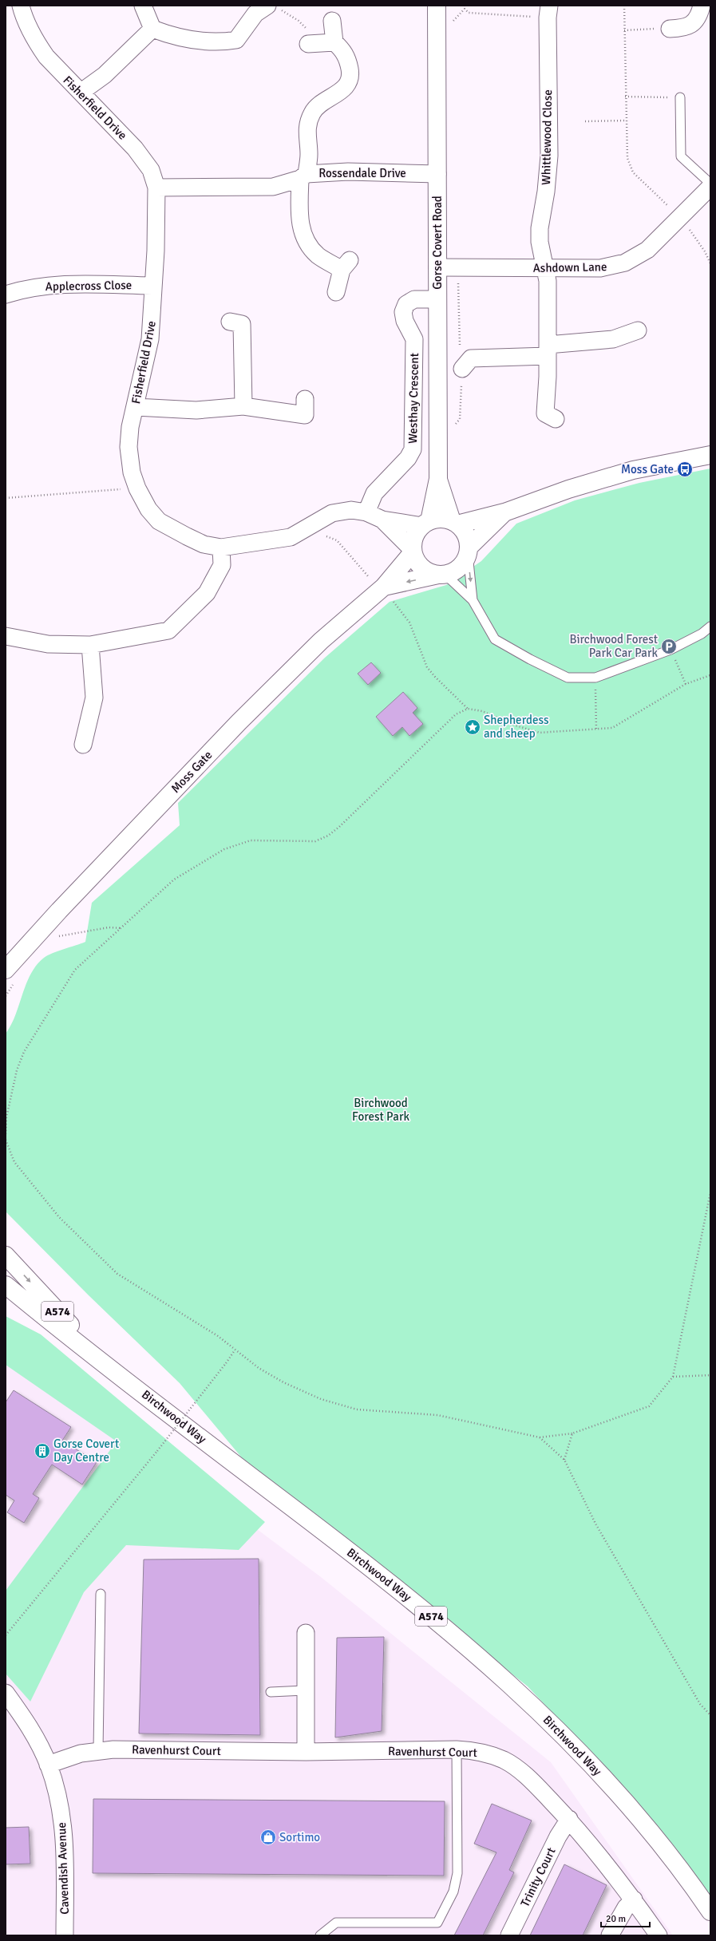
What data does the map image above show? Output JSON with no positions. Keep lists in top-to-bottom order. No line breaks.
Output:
{"streets":{"street":["Fisherfield Drive","Whittlewood Close","Rossendale Drive","Gorse Covert Road","Ashdown Lane","Applecross Close","Westhay Crescent","Moss Gate","A574","Birchwood Way","Ravenhurst Court","Cavendish Avenue","Trinity Court"]},"crossings":[["Fisherfield Drive","Rossendale Drive"],["Fisherfield Drive","Gorse Covert Road"],["Fisherfield Drive","Applecross Close"],["Fisherfield Drive","Westhay Crescent"],["Fisherfield Drive","Moss Gate"],["Whittlewood Close","Ashdown Lane"],["Rossendale Drive","Gorse Covert Road"],["Gorse Covert Road","Ashdown Lane"],["Gorse Covert Road","Westhay Crescent"],["Gorse Covert Road","Moss Gate"],["Ravenhurst Court","Cavendish Avenue"],["Ravenhurst Court","Trinity Court"]],"parks":["Birchwood Forest Park"],"places":{"bus stop":["Moss Gate"],"parking":["Birchwood Forest Park Car Park"],"place":["Shepherdess and sheep"],"building":["Gorse Covert Day Centre"],"shop":["Sortimo"]},"scale_bar":"20 m"}
